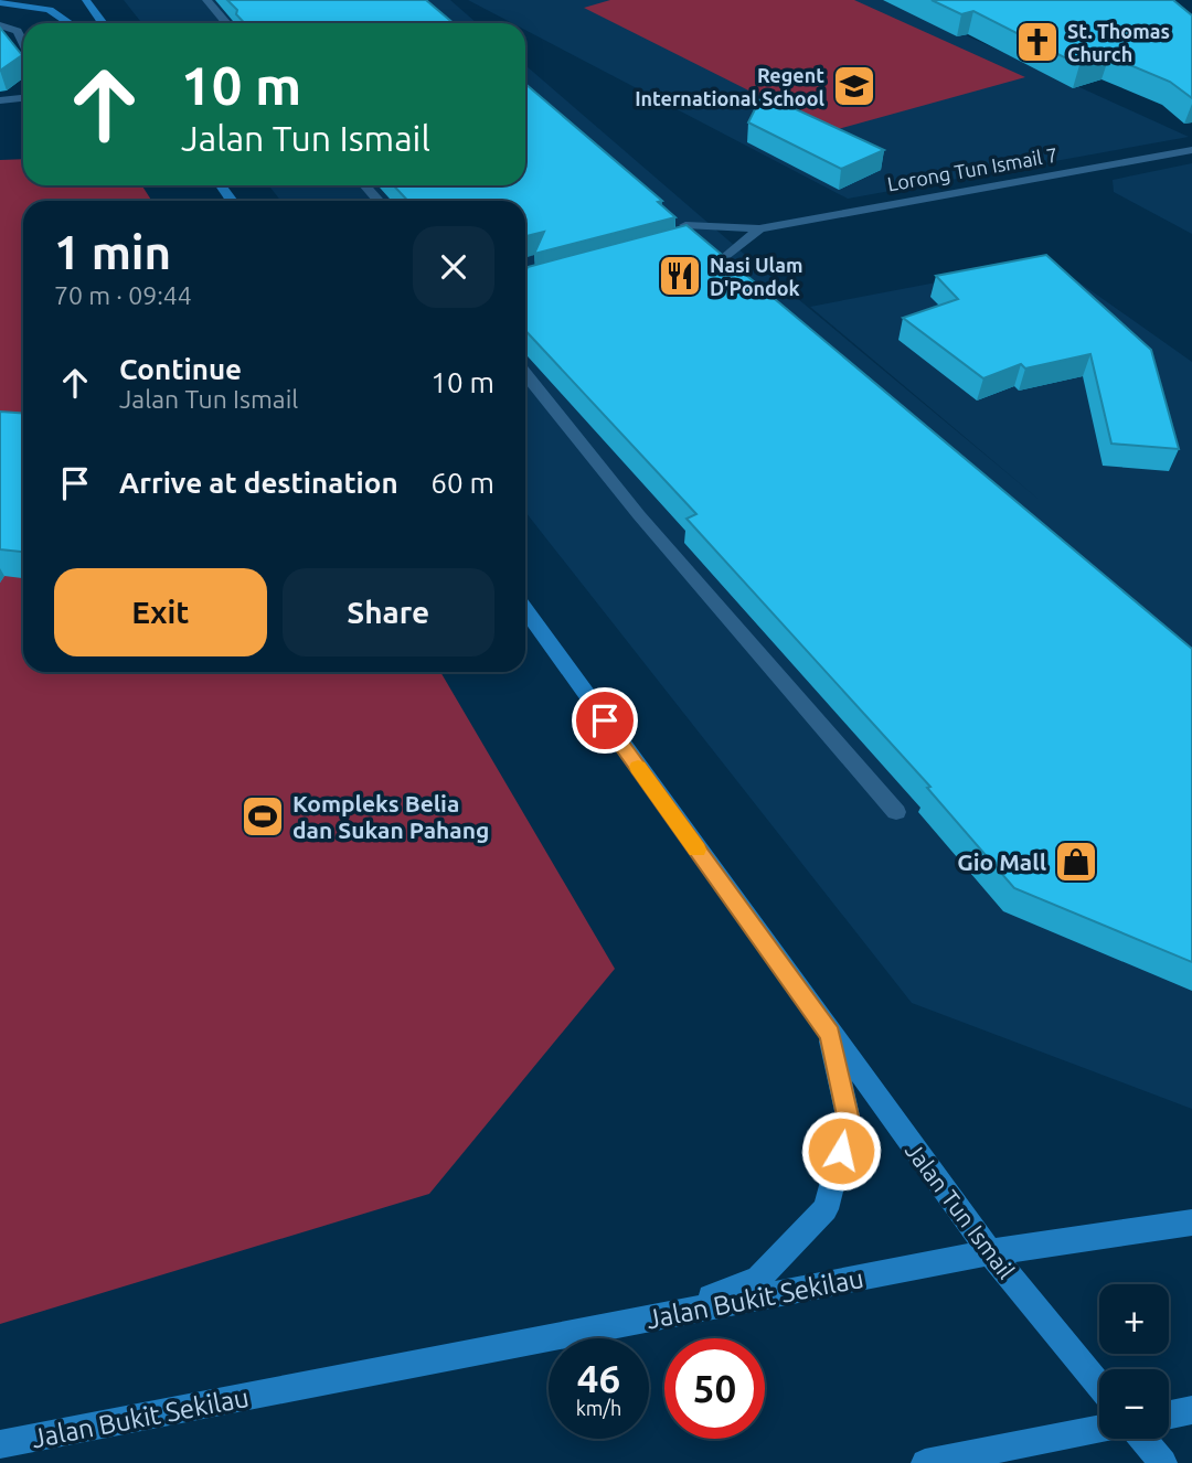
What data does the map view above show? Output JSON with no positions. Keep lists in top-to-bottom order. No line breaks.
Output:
{"streets":{"main road":["Jalan Tun Ismail","Jalan Bukit Sekilau"],"street":["Lorong Tun Ismail 7"]},"crossings":[["Jalan Tun Ismail","Jalan Bukit Sekilau"]],"places":{"church":["St. Thomas Church"],"school or university":["Regent International School"],"restaurant":["Nasi Ulam D'Pondok"],"sports":["Kompleks Belia dan Sukan Pahang"],"shop":["Gio Mall"]},"page":{"turn":["10 m","Jalan Tun Ismail"],"heading":["1 min","70 m · 09:44"],"list":[{"name":"Continue","note":"Jalan Tun Ismail","value":"10 m"},{"name":"Arrive at destination","value":"60 m"}],"buttons":["Exit","Share"],"map_buttons":["+","−"],"speed":"46 km/h","limit":"50"}}
